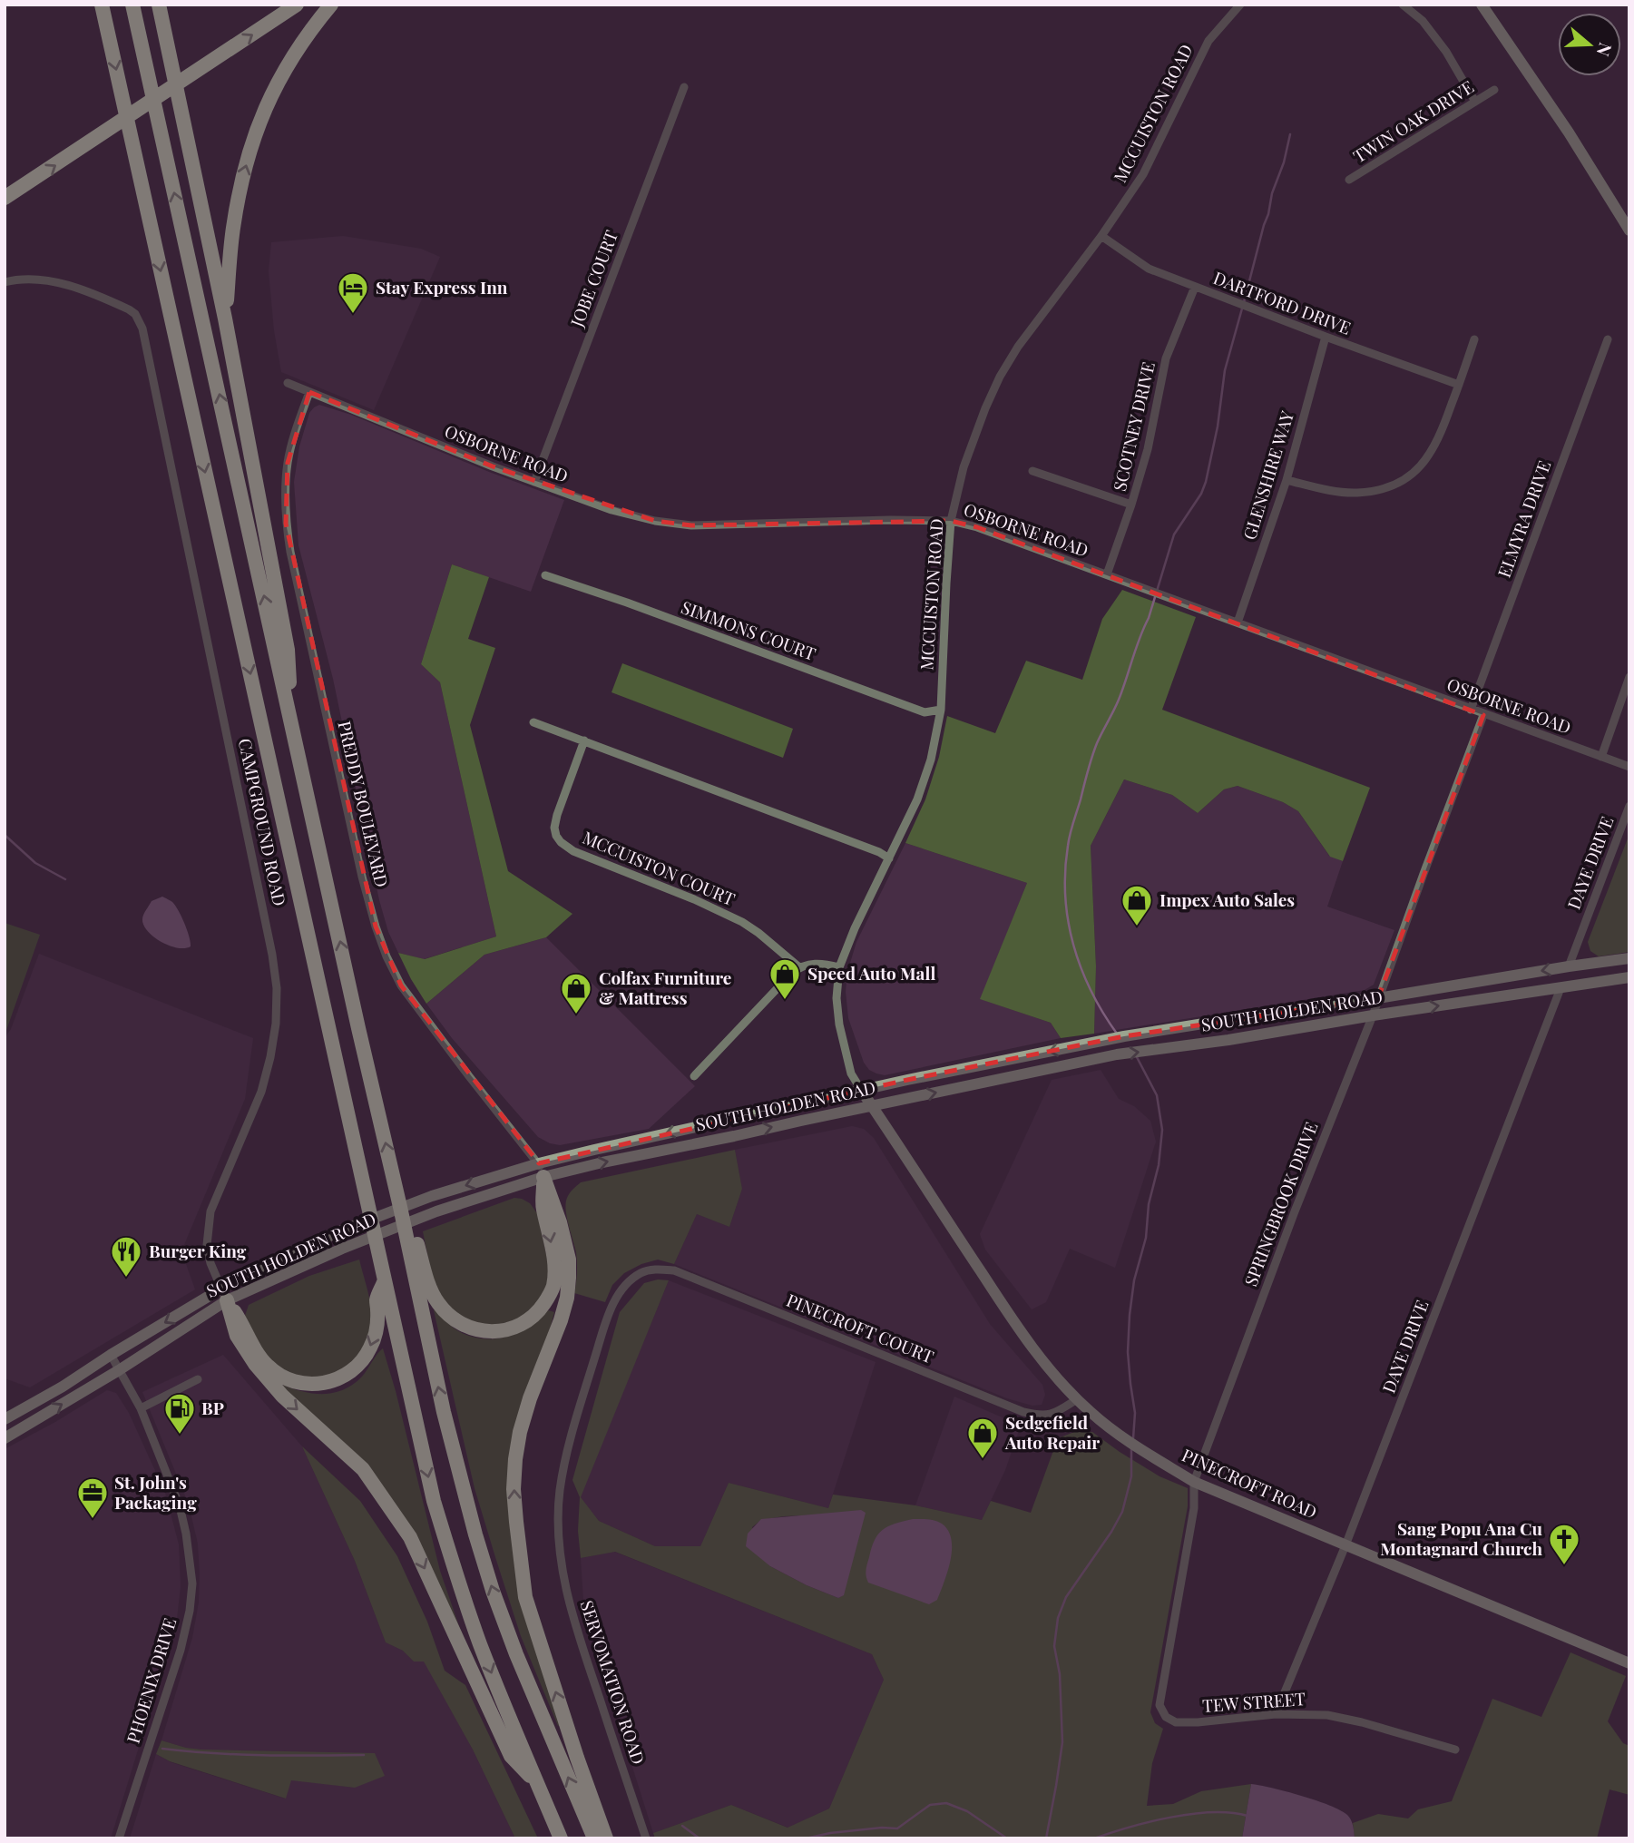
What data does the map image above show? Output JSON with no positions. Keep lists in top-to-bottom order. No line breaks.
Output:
{"streets":{"main road":["SOUTH HOLDEN ROAD","PINECROFT ROAD"],"street":["MCCUISTON ROAD","TWIN OAK DRIVE","JOBE COURT","DARTFORD DRIVE","SCOTNEY DRIVE","OSBORNE ROAD","GLENSHIRE WAY","ELMYRA DRIVE","SIMMONS COURT","PREDDY BOULEVARD","CAMPGROUND ROAD","DAYE DRIVE","MCCUISTON COURT","SPRINGBROOK DRIVE","PINECROFT COURT","PHOENIX DRIVE","SERVOMATION ROAD","TEW STREET"]},"crossings":[["MCCUISTON ROAD","DARTFORD DRIVE"],["MCCUISTON ROAD","OSBORNE ROAD"],["MCCUISTON ROAD","SIMMONS COURT"],["MCCUISTON ROAD","SOUTH HOLDEN ROAD"],["MCCUISTON ROAD","PINECROFT ROAD"],["JOBE COURT","OSBORNE ROAD"],["DARTFORD DRIVE","SCOTNEY DRIVE"],["DARTFORD DRIVE","GLENSHIRE WAY"],["SCOTNEY DRIVE","OSBORNE ROAD"],["OSBORNE ROAD","GLENSHIRE WAY"],["OSBORNE ROAD","ELMYRA DRIVE"],["OSBORNE ROAD","PREDDY BOULEVARD"],["OSBORNE ROAD","SPRINGBROOK DRIVE"],["PREDDY BOULEVARD","SOUTH HOLDEN ROAD"],["CAMPGROUND ROAD","SOUTH HOLDEN ROAD"],["DAYE DRIVE","SOUTH HOLDEN ROAD"],["DAYE DRIVE","PINECROFT ROAD"],["DAYE DRIVE","TEW STREET"],["SOUTH HOLDEN ROAD","SPRINGBROOK DRIVE"],["SOUTH HOLDEN ROAD","PINECROFT ROAD"],["SOUTH HOLDEN ROAD","PHOENIX DRIVE"],["SPRINGBROOK DRIVE","PINECROFT ROAD"],["SPRINGBROOK DRIVE","TEW STREET"],["PINECROFT COURT","PINECROFT ROAD"],["PINECROFT COURT","SERVOMATION ROAD"]],"places":{"hotel":["Stay Express Inn"],"shop":["Impex Auto Sales","Speed Auto Mall","Colfax Furniture & Mattress","Sedgefield Auto Repair"],"restaurant":["Burger King"],"fuel station":["BP"],"office":["St. John's Packaging"],"church":["Sang Popu Ana Cu Montagnard Church"]},"north":"right"}
